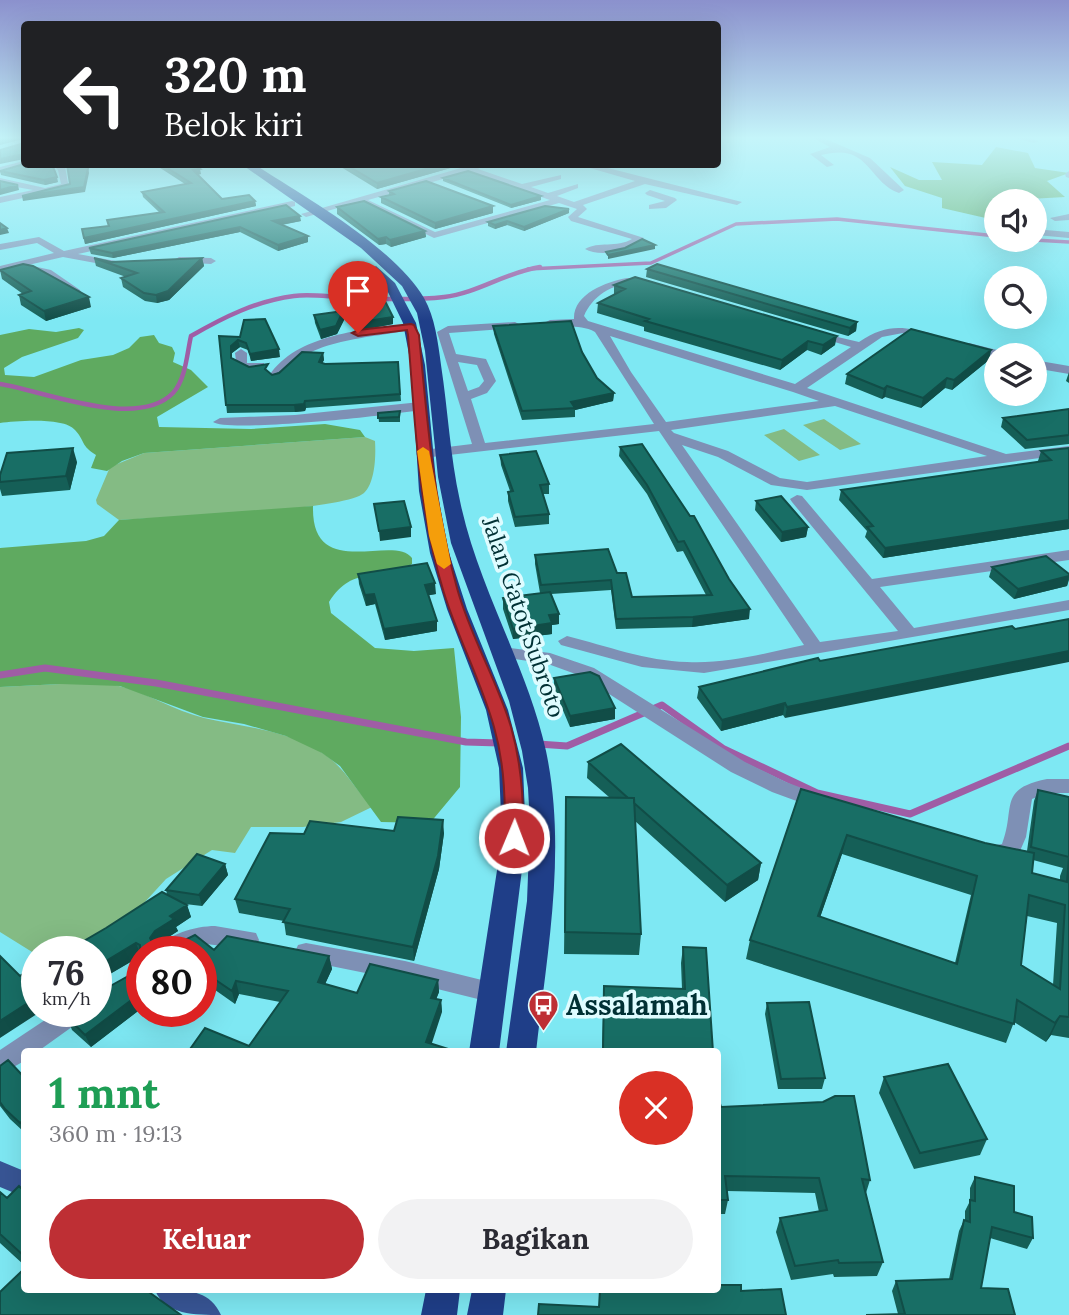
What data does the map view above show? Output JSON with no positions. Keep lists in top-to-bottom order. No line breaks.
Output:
{"streets":{"highway":["Jalan Gatot Subroto"]},"places":{"bus stop":["Assalamah"]},"page":{"turn":["320 m","Belok kiri"],"speed":"76 km/h","limit":"80","heading":["1 mnt","360 m · 19:13"],"buttons":["Keluar","Bagikan"]}}
